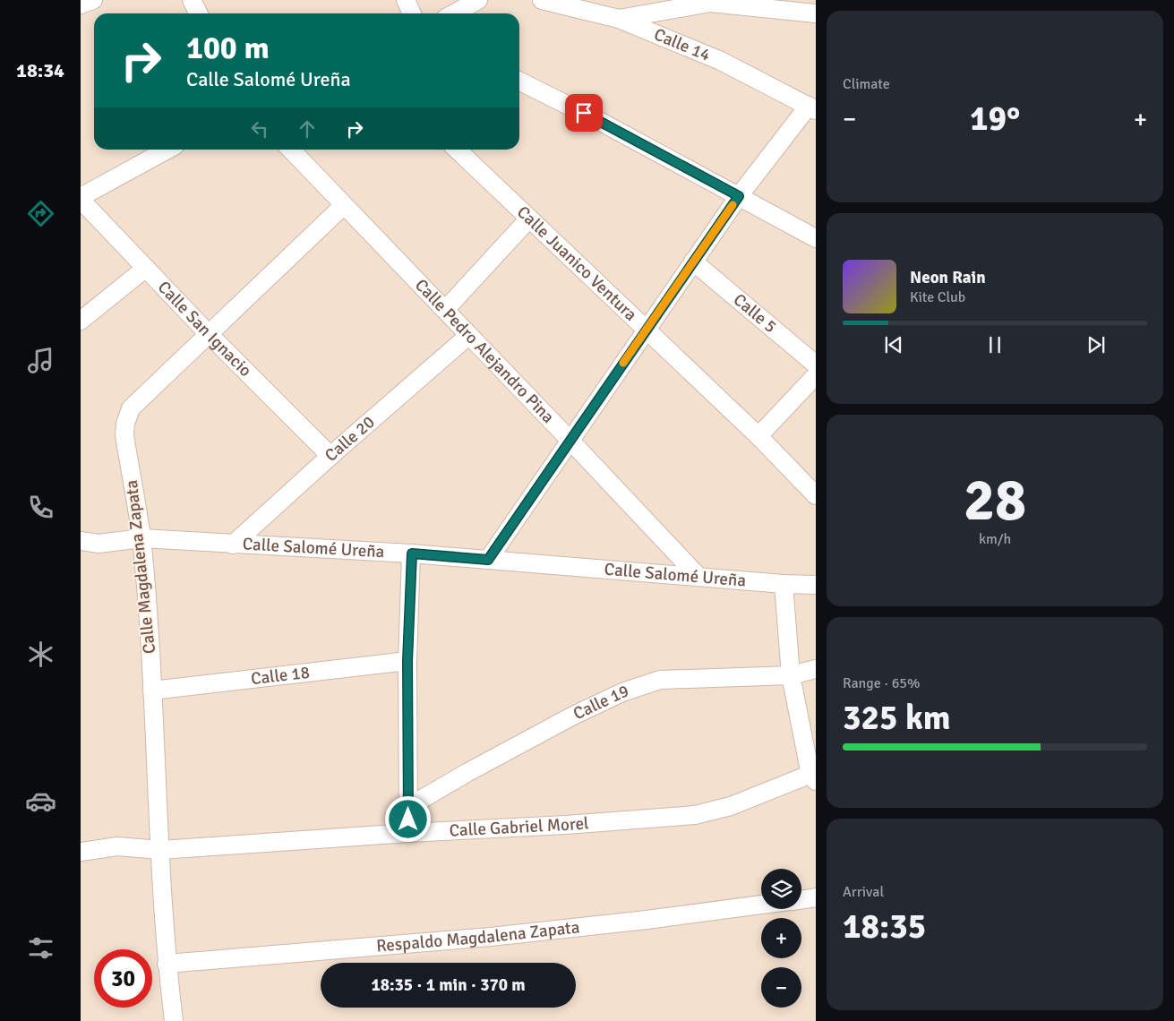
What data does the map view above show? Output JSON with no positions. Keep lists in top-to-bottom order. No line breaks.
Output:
{"streets":{"street":["Calle 14","Calle Juanico Ventura","Calle 5","Calle San Ignacio","Calle Pedro Alejandro Pina","Calle 20","Calle Salomé Ureña","Calle Magdalena Zapata","Calle 18","Calle 19","Calle Gabriel Morel","Respaldo Magdalena Zapata"]},"crossings":[["Calle San Ignacio","Calle 20"],["Calle San Ignacio","Calle Magdalena Zapata"],["Calle Pedro Alejandro Pina","Calle 20"],["Calle Pedro Alejandro Pina","Calle Salomé Ureña"],["Calle Pedro Alejandro Pina","Calle Magdalena Zapata"],["Calle 20","Calle Salomé Ureña"],["Calle Salomé Ureña","Calle Magdalena Zapata"],["Calle Magdalena Zapata","Calle 18"],["Calle Magdalena Zapata","Calle Gabriel Morel"],["Calle Magdalena Zapata","Respaldo Magdalena Zapata"]],"page":{"tabs":"18:34","tile":["Climate",["28","km/h"],["Range · 65%","325 km"],["Arrival","18:35"]],"turn":["100 m","Calle Salomé Ureña"],"heat":["−","19°","+"],"song":["Neon Rain","Kite Club"],"map_buttons":["+","−"],"limit":"30","trip":"18:35 · 1 min · 370 m"}}
